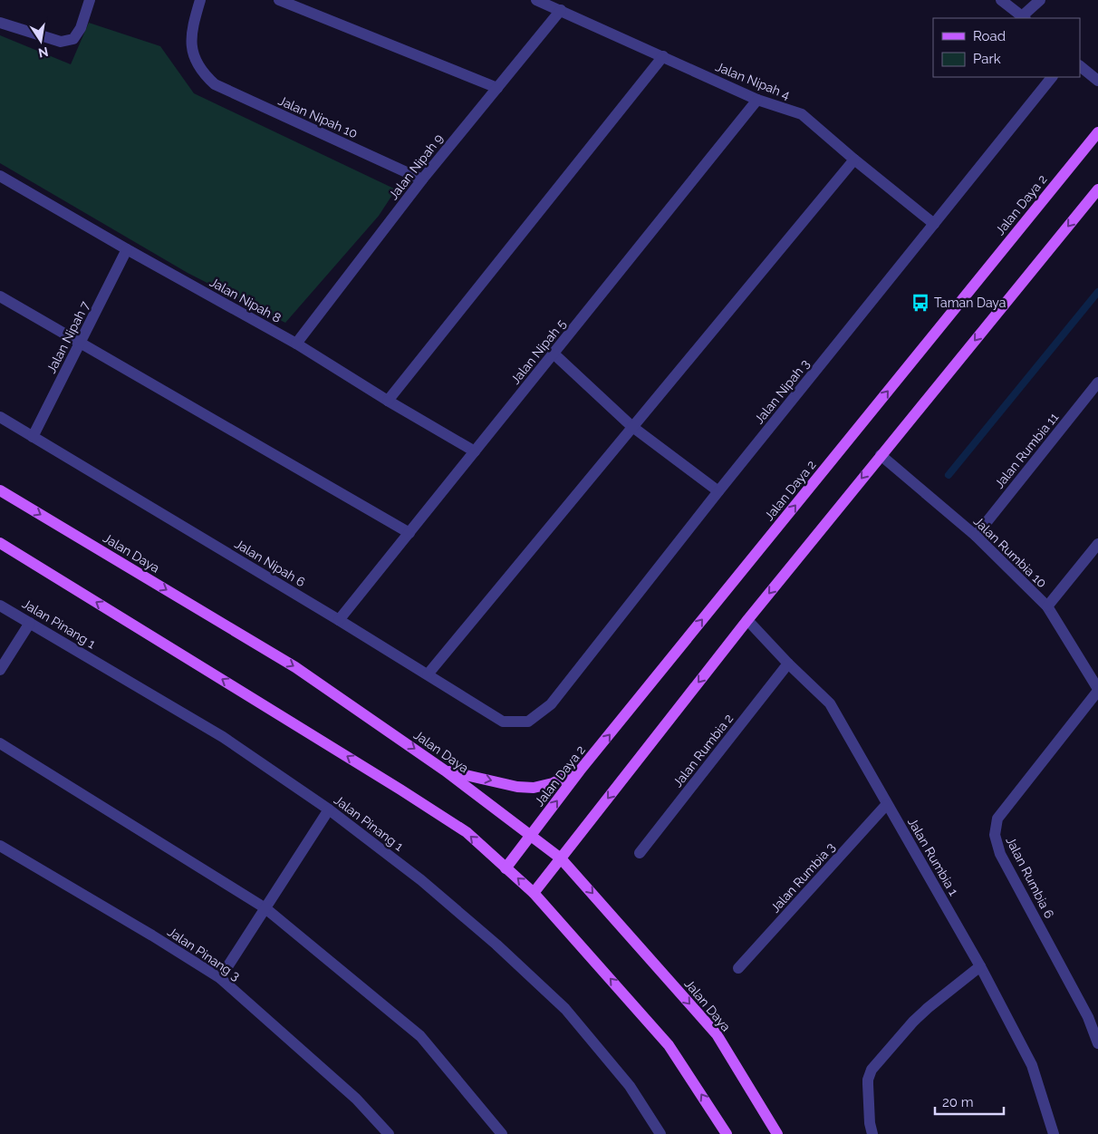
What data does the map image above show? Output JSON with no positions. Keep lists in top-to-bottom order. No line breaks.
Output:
{"streets":{"main road":["Jalan Daya 2","Jalan Daya"],"street":["Jalan Nipah 4","Jalan Nipah 10","Jalan Nipah 9","Jalan Nipah 8","Jalan Nipah 7","Jalan Nipah 5","Jalan Nipah 3","Jalan Rumbia 11","Jalan Rumbia 10","Jalan Nipah 6","Jalan Pinang 1","Jalan Rumbia 2","Jalan Rumbia 1","Jalan Rumbia 3","Jalan Rumbia 6","Jalan Pinang 3"]},"crossings":[["Jalan Nipah 4","Jalan Nipah 9"],["Jalan Nipah 4","Jalan Nipah 5"],["Jalan Nipah 4","Jalan Nipah 3"],["Jalan Nipah 10","Jalan Nipah 9"],["Jalan Nipah 9","Jalan Nipah 8"],["Jalan Daya 2","Jalan Daya"],["Jalan Nipah 8","Jalan Nipah 7"],["Jalan Nipah 8","Jalan Nipah 5"],["Jalan Nipah 7","Jalan Nipah 6"],["Jalan Nipah 5","Jalan Nipah 6"],["Jalan Nipah 3","Jalan Nipah 6"],["Jalan Rumbia 11","Jalan Rumbia 10"],["Jalan Rumbia 10","Jalan Rumbia 6"],["Jalan Rumbia 2","Jalan Rumbia 1"],["Jalan Rumbia 1","Jalan Rumbia 3"]],"places":{"bus stop":["Taman Daya"]},"legend":["Road","Park"],"scale_bar":"20 m","north":"bottom"}
